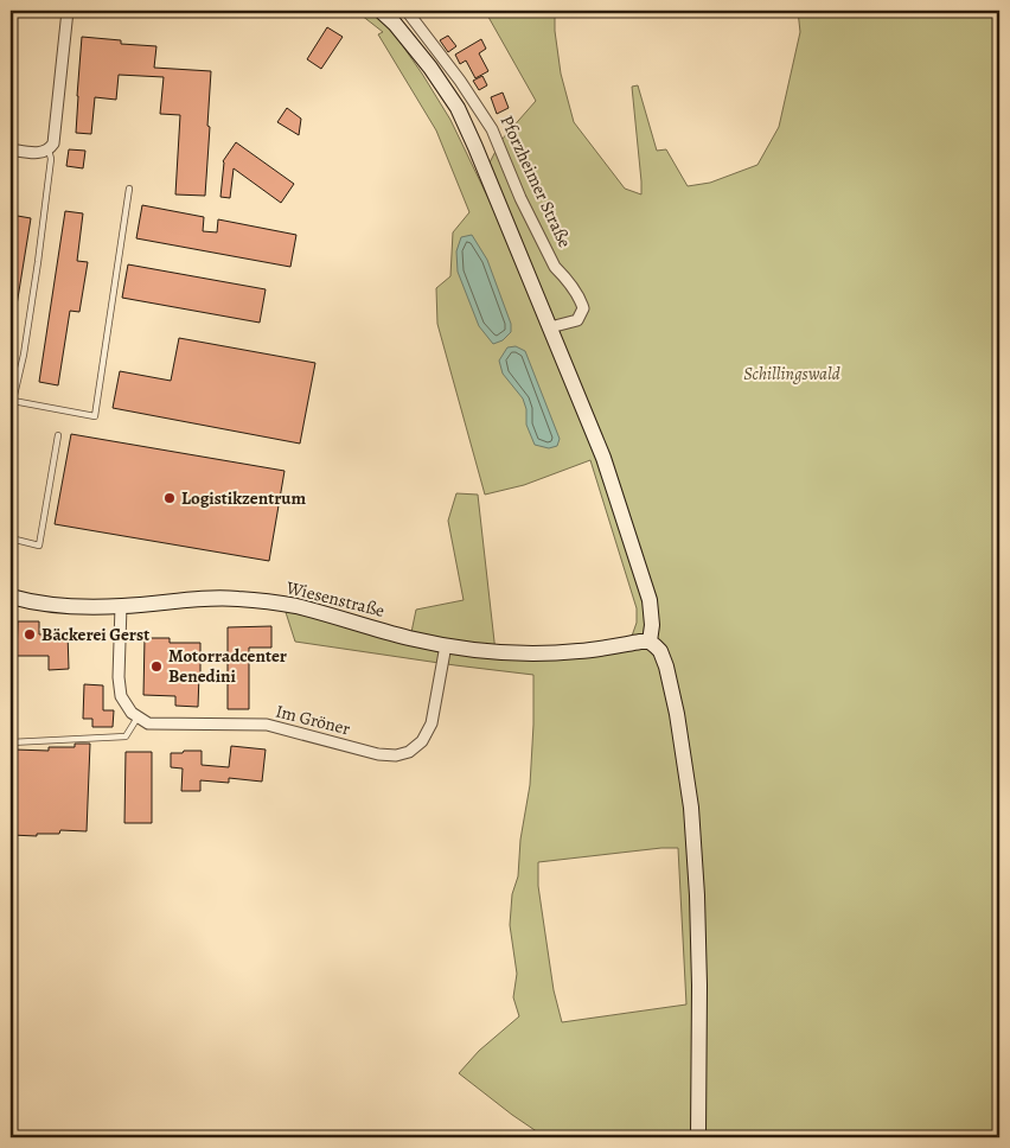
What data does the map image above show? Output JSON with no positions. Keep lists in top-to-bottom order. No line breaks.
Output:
{"streets":{"street":["Pforzheimer Straße","Wiesenstraße","Im Gröner"]},"crossings":[["Wiesenstraße","Im Gröner"]],"parks":["Schillingswald"],"places":["Logistikzentrum","Bäckerei Gerst","Motorradcenter Benedini"]}
